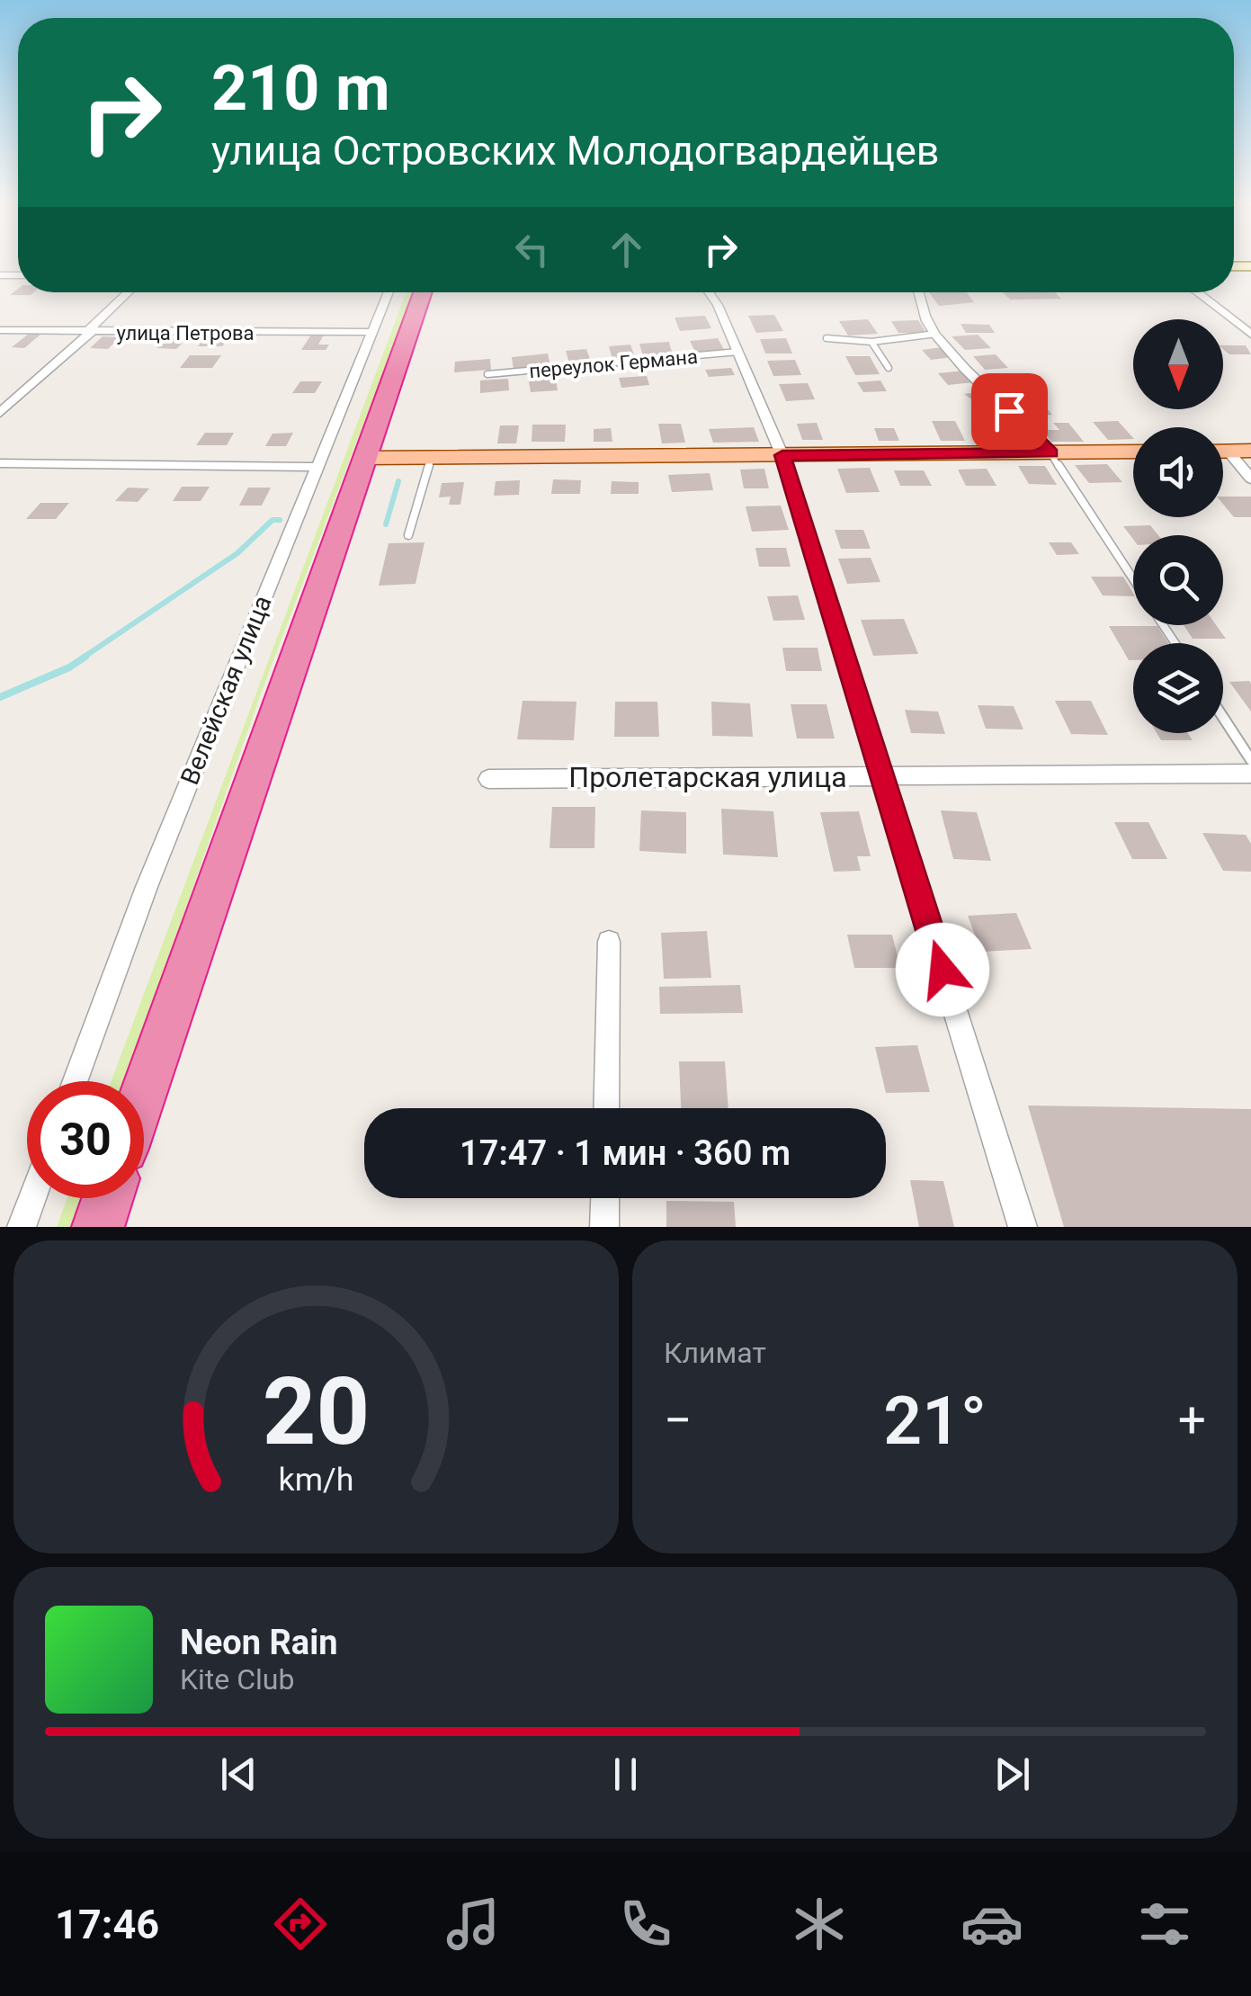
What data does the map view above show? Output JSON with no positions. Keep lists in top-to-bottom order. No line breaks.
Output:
{"streets":{"street":["улица Петрова","Велейская улица","Пролетарская улица"],"lane":["переулок Германа"]},"crossings":[["улица Петрова","Велейская улица"]],"north":"bottom","page":{"turn":["210 m","улица Островских Молодогвардейцев"],"limit":"30","trip":"17:47 · 1 мин · 360 m","tile":"Климат","heat":["−","21°","+"],"song":["Neon Rain","Kite Club"],"tabs":"17:46","gauge":["20","km/h"]}}
